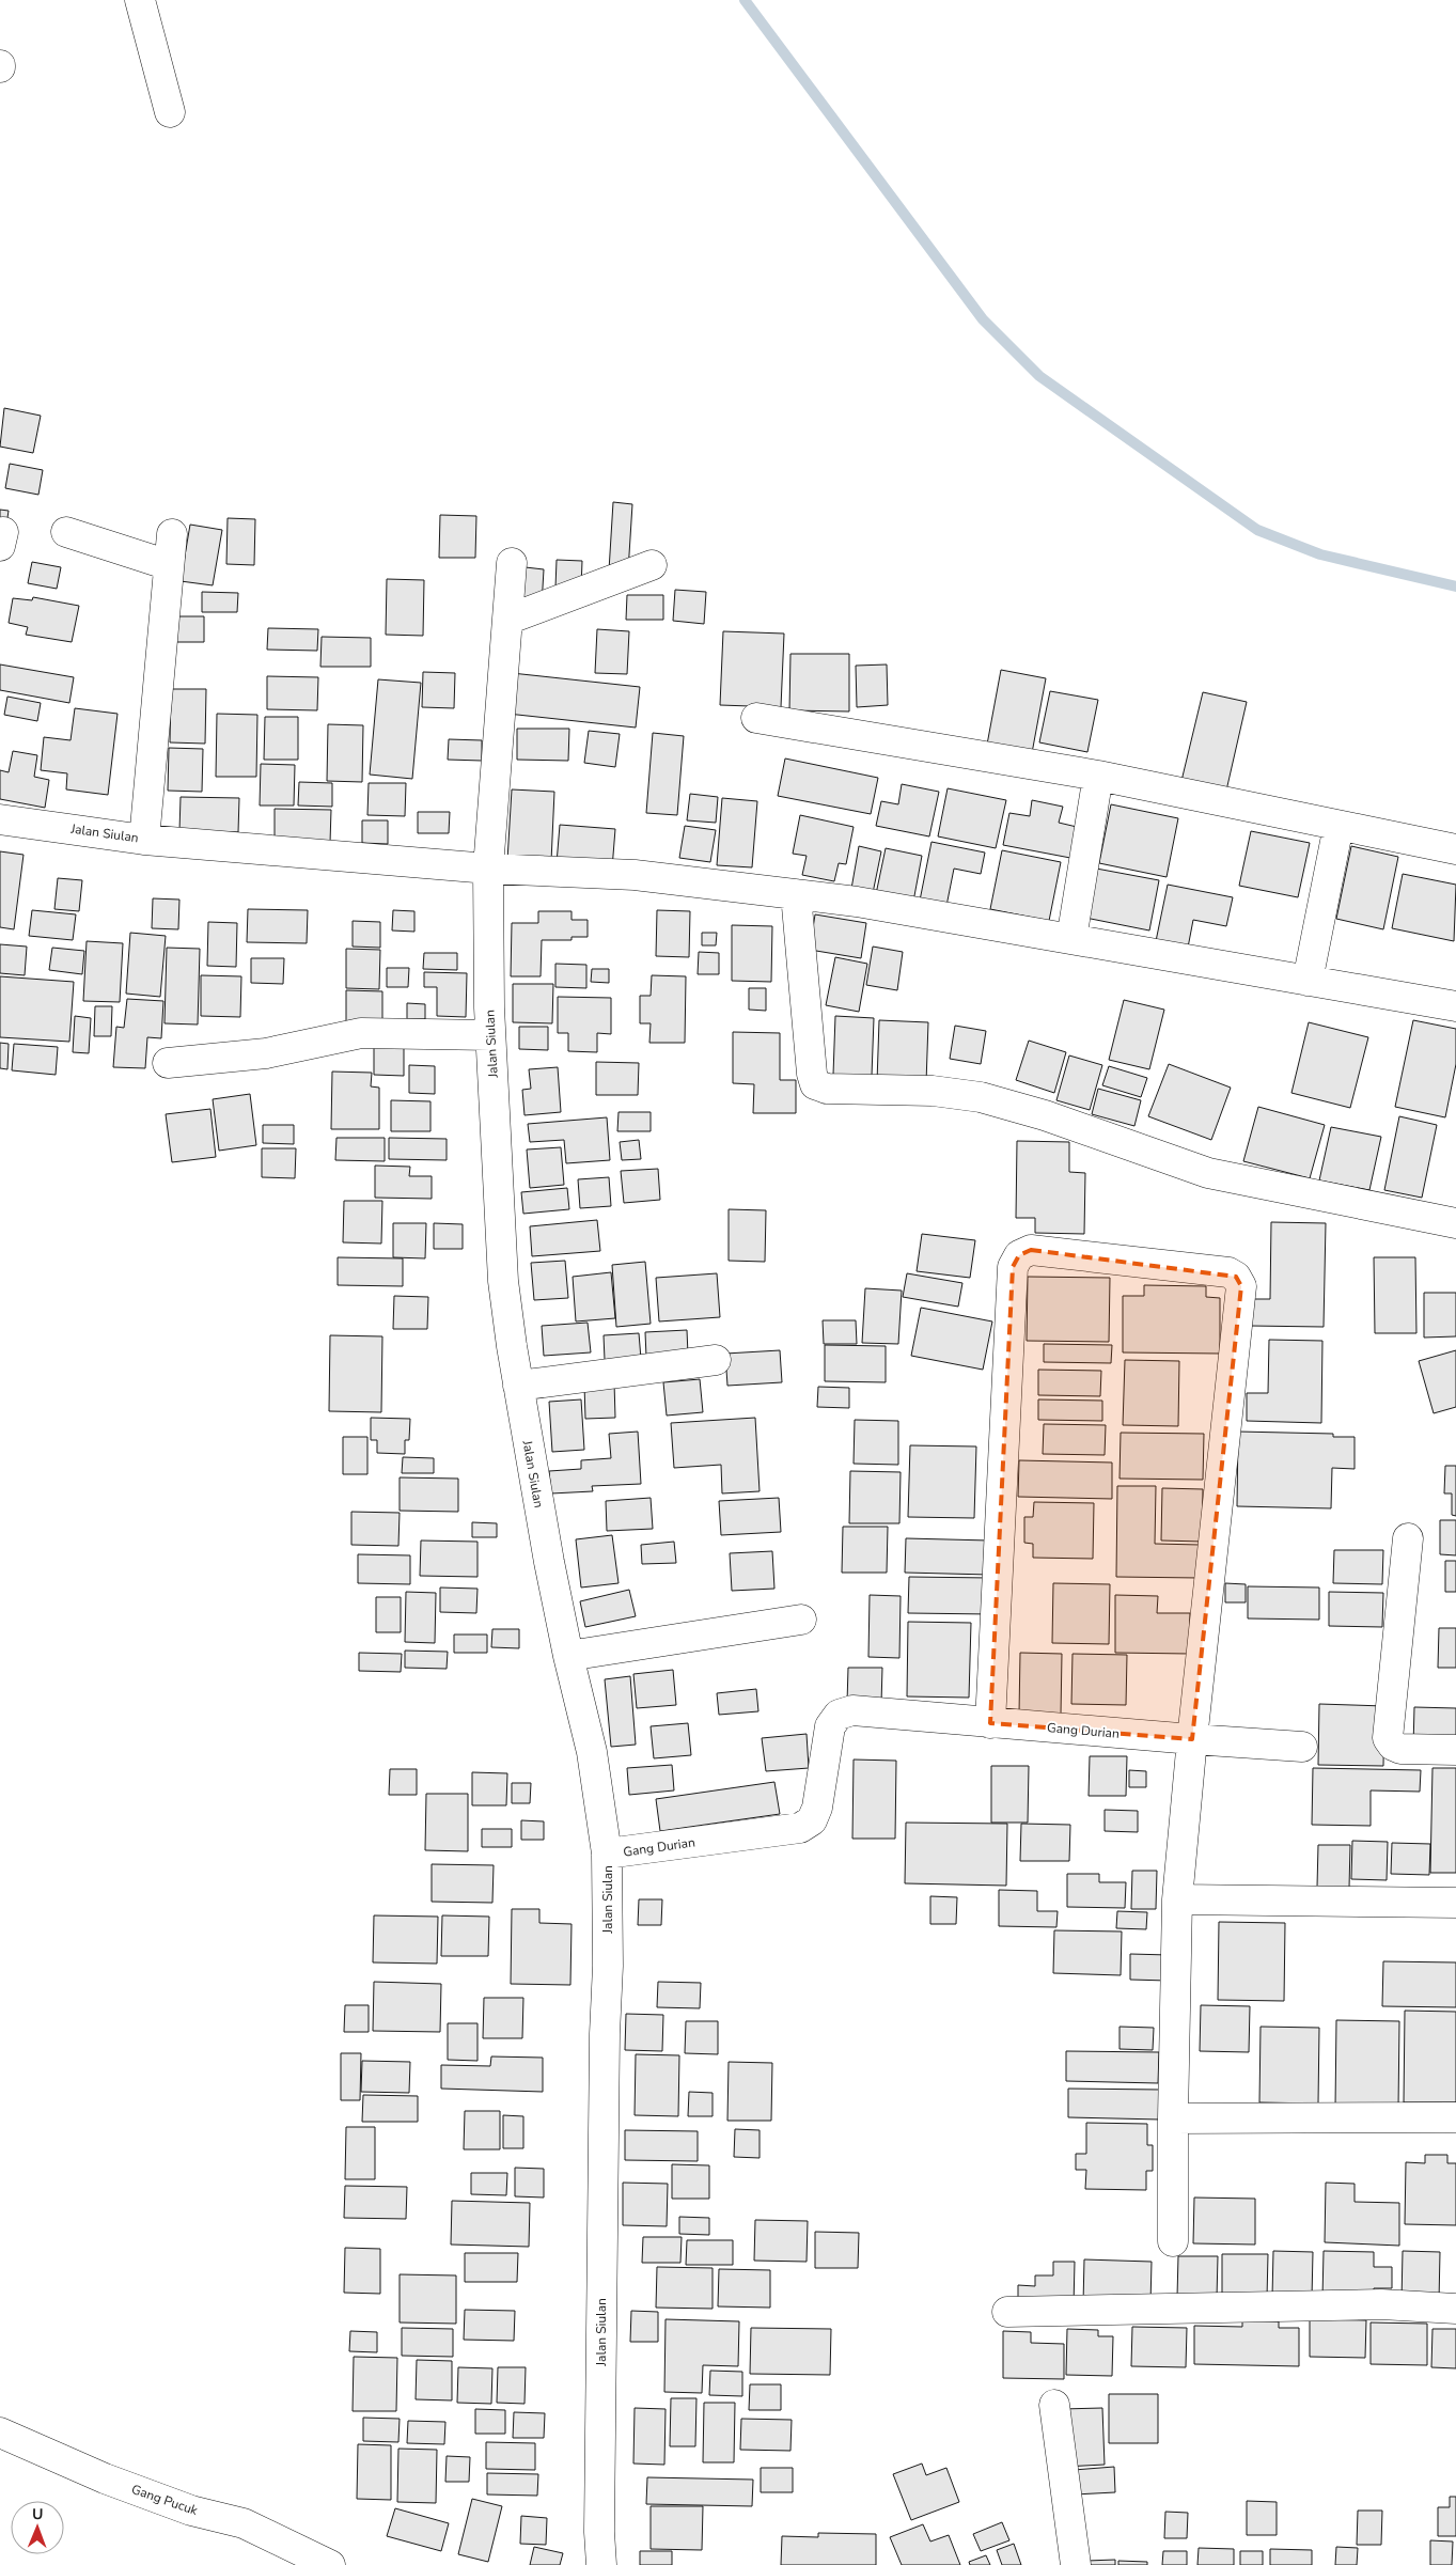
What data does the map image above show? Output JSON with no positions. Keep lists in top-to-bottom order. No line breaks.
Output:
{"streets":{"street":["Jalan Siulan","Gang Durian","Gang Pucuk"]},"crossings":[["Jalan Siulan","Gang Durian"]],"north":"top"}
